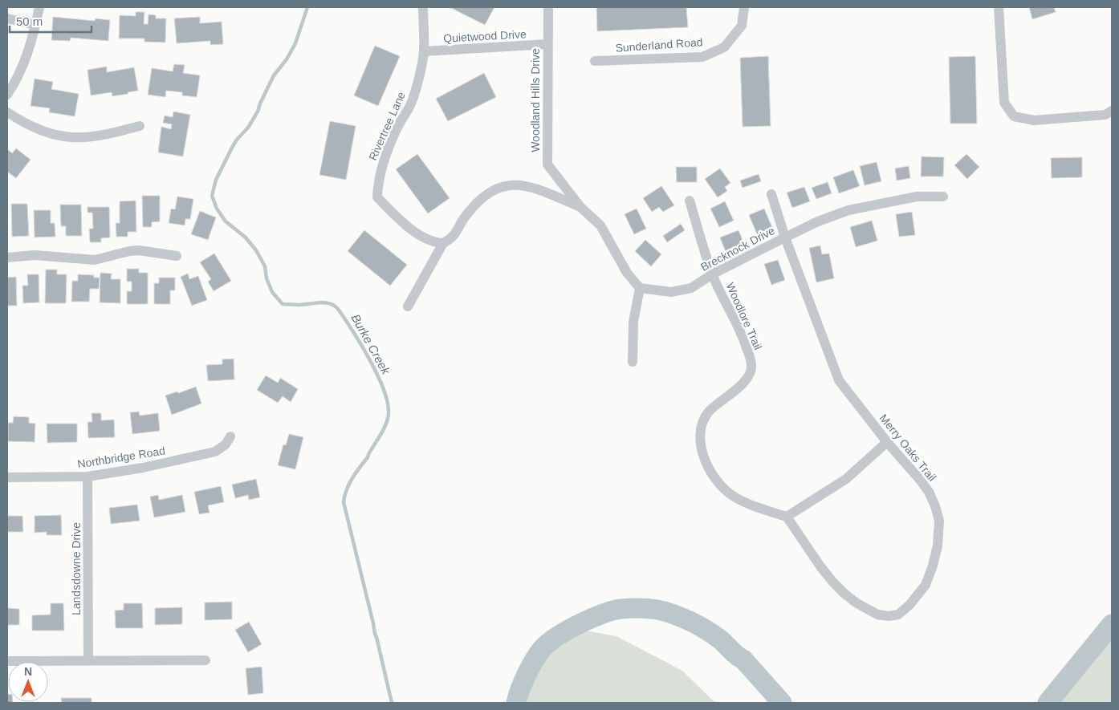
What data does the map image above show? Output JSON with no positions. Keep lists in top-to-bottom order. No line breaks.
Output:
{"streets":{"street":["Quietwood Drive","Sunderland Road","Woodland Hills Drive","Rivertree Lane","Brecknock Drive","Woodlore Trail","Merry Oaks Trail","Northbridge Road","Landsdowne Drive"]},"crossings":[["Quietwood Drive","Woodland Hills Drive"],["Quietwood Drive","Rivertree Lane"],["Brecknock Drive","Woodlore Trail"],["Brecknock Drive","Merry Oaks Trail"],["Woodlore Trail","Merry Oaks Trail"],["Northbridge Road","Landsdowne Drive"]],"water":["Burke Creek"],"scale_bar":"50 m","north":"top"}
